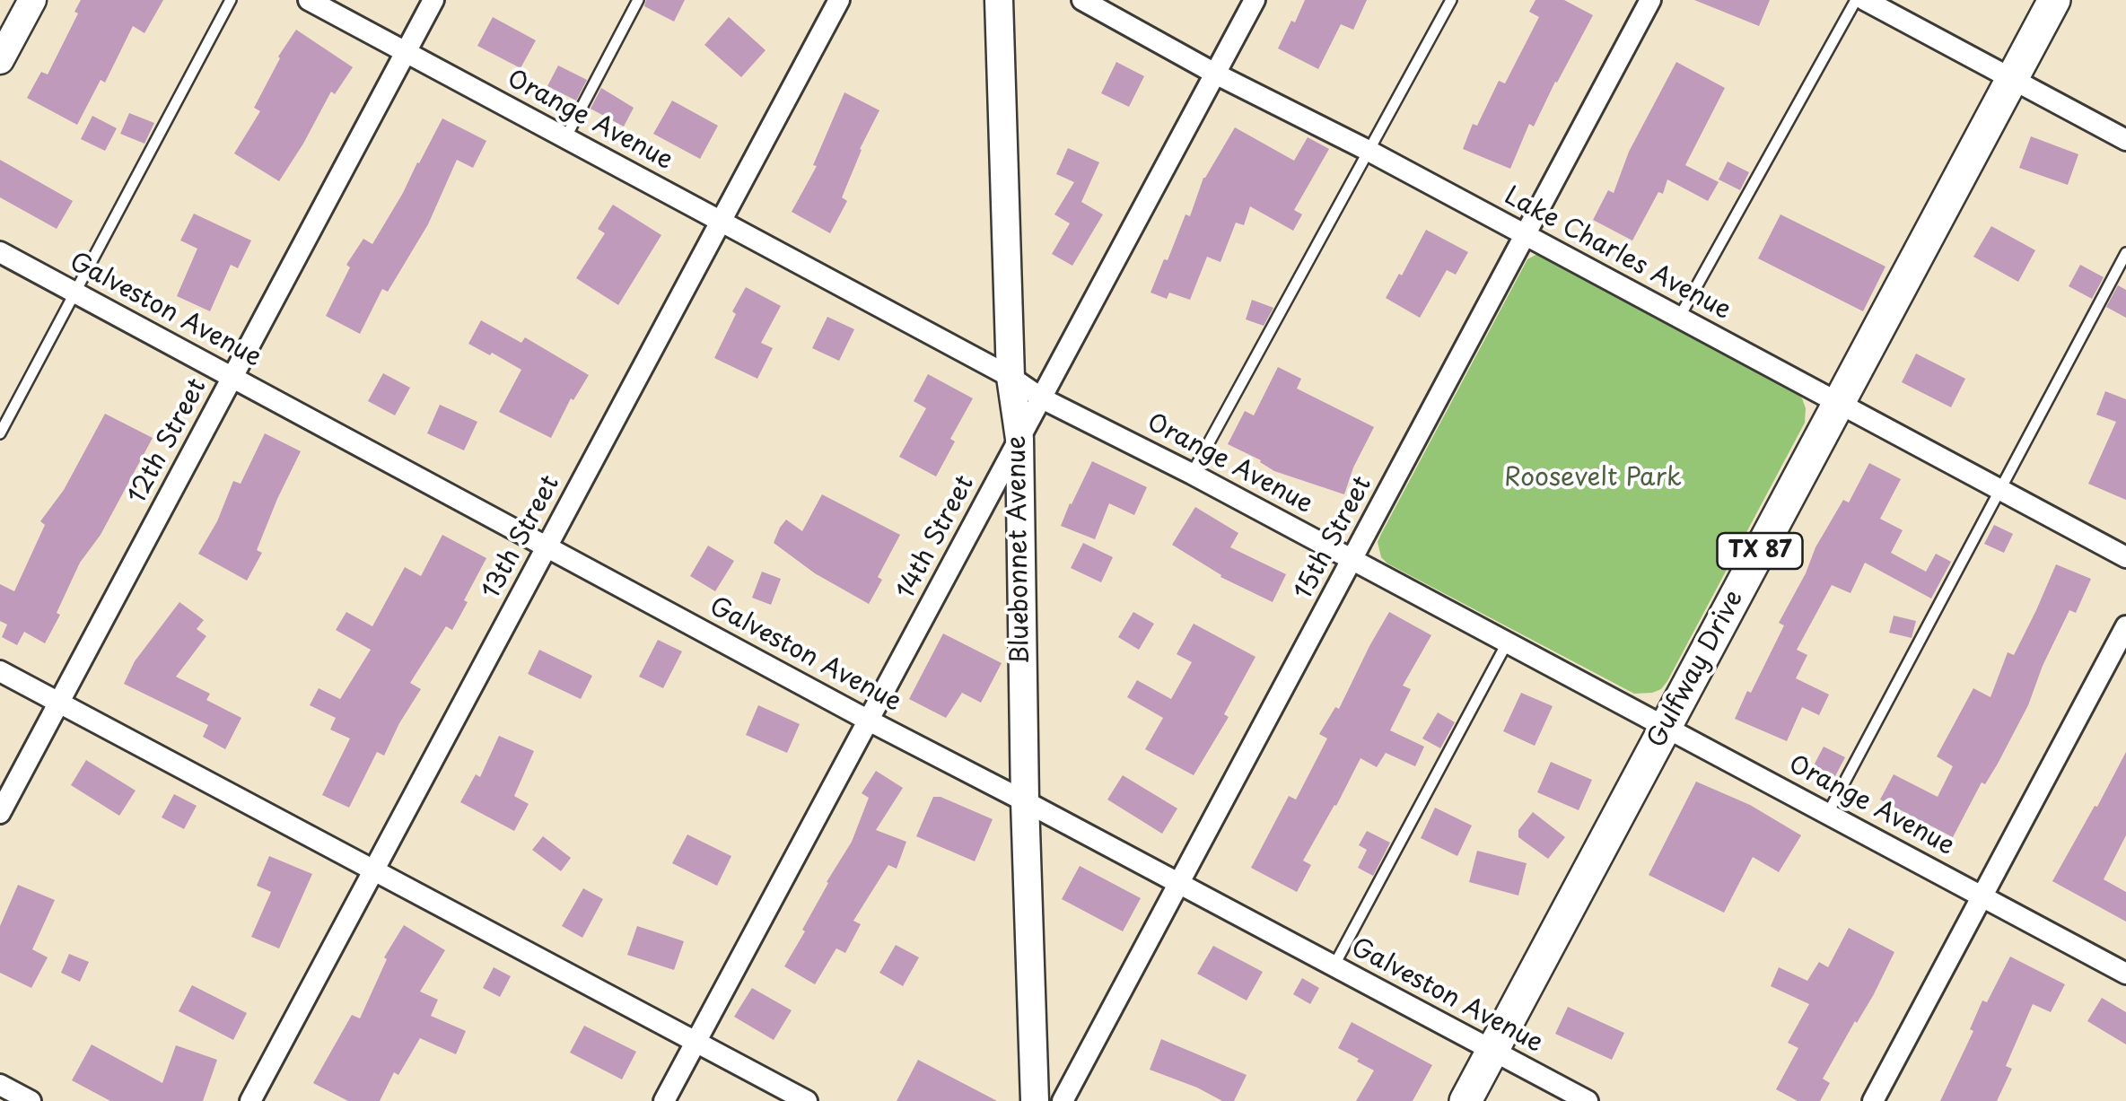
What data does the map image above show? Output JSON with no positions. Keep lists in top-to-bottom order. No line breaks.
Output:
{"streets":{"main road":["TX 87","Gulfway Drive"],"street":["Orange Avenue","Lake Charles Avenue","Galveston Avenue","12th Street","13th Street","14th Street","15th Street","Bluebonnet Avenue"]},"crossings":[["Orange Avenue","12th Street"],["Orange Avenue","13th Street"],["Orange Avenue","14th Street"],["Orange Avenue","15th Street"],["Orange Avenue","Bluebonnet Avenue"],["Orange Avenue","Gulfway Drive"],["Lake Charles Avenue","14th Street"],["Lake Charles Avenue","15th Street"],["Lake Charles Avenue","Gulfway Drive"],["Galveston Avenue","12th Street"],["Galveston Avenue","13th Street"],["Galveston Avenue","14th Street"],["Galveston Avenue","15th Street"],["Galveston Avenue","Bluebonnet Avenue"],["Galveston Avenue","Gulfway Drive"],["14th Street","Bluebonnet Avenue"]],"parks":["Roosevelt Park"]}
